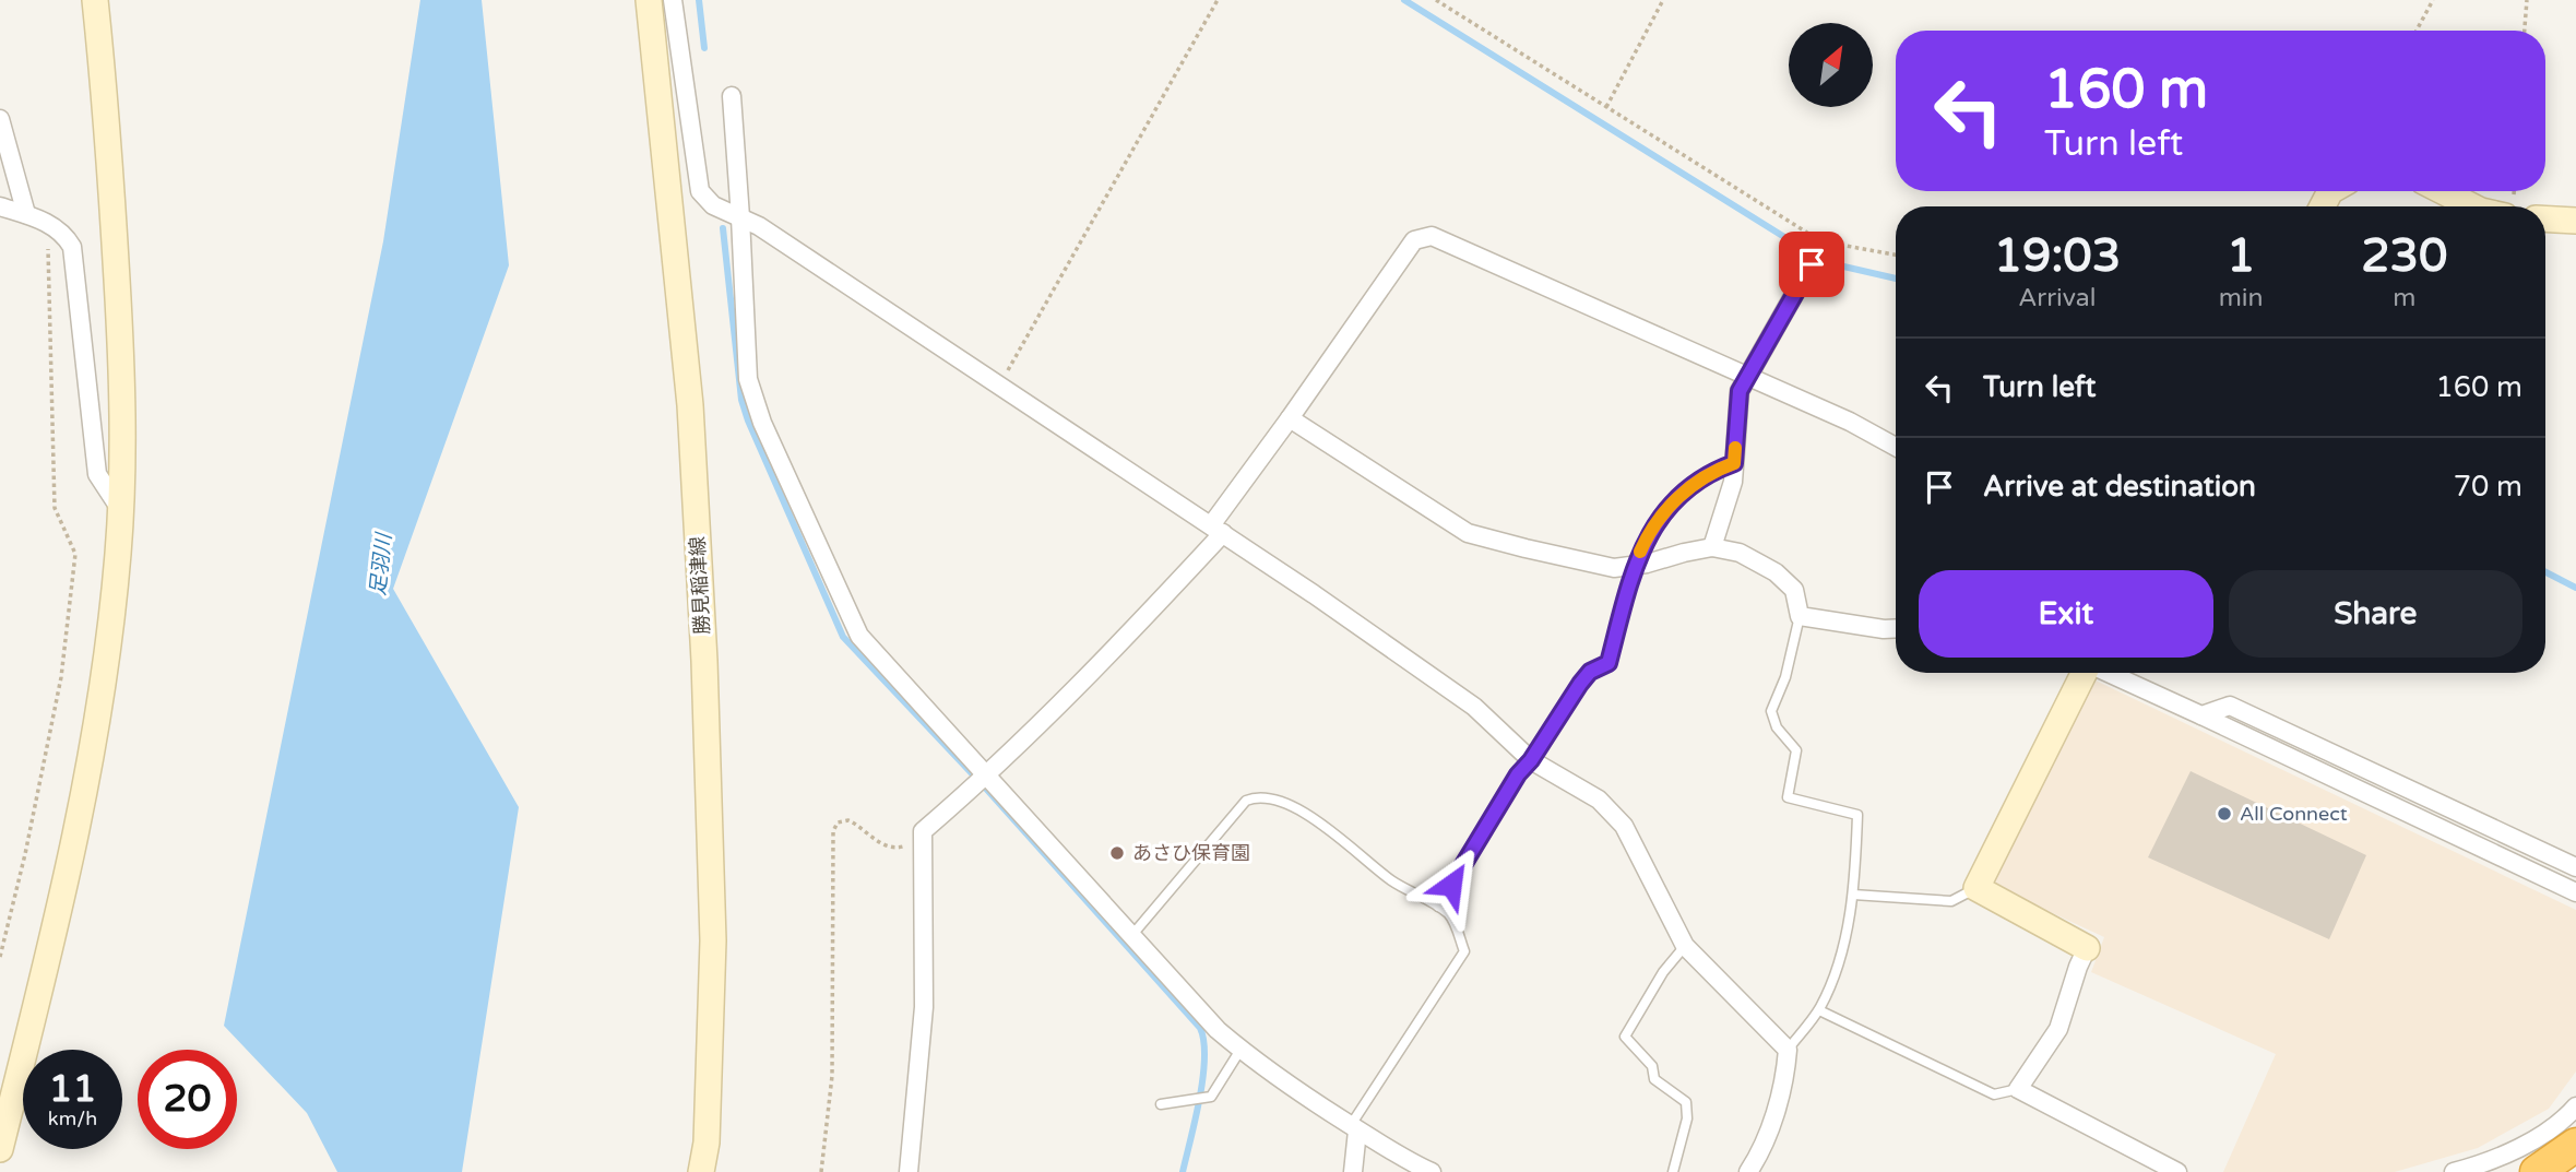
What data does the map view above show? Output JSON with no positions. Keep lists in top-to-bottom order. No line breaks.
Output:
{"streets":{"street":["勝見稲津線"]},"water":["足羽川"],"places":["All Connect","あさひ保育園"],"north":"top right","page":{"turn":["160 m","Turn left"],"eta":["19:03","Arrival","1","min","230","m"],"list":[{"name":"Turn left","value":"160 m"},{"name":"Arrive at destination","value":"70 m"}],"buttons":["Exit","Share"],"speed":"11 km/h","limit":"20"}}
